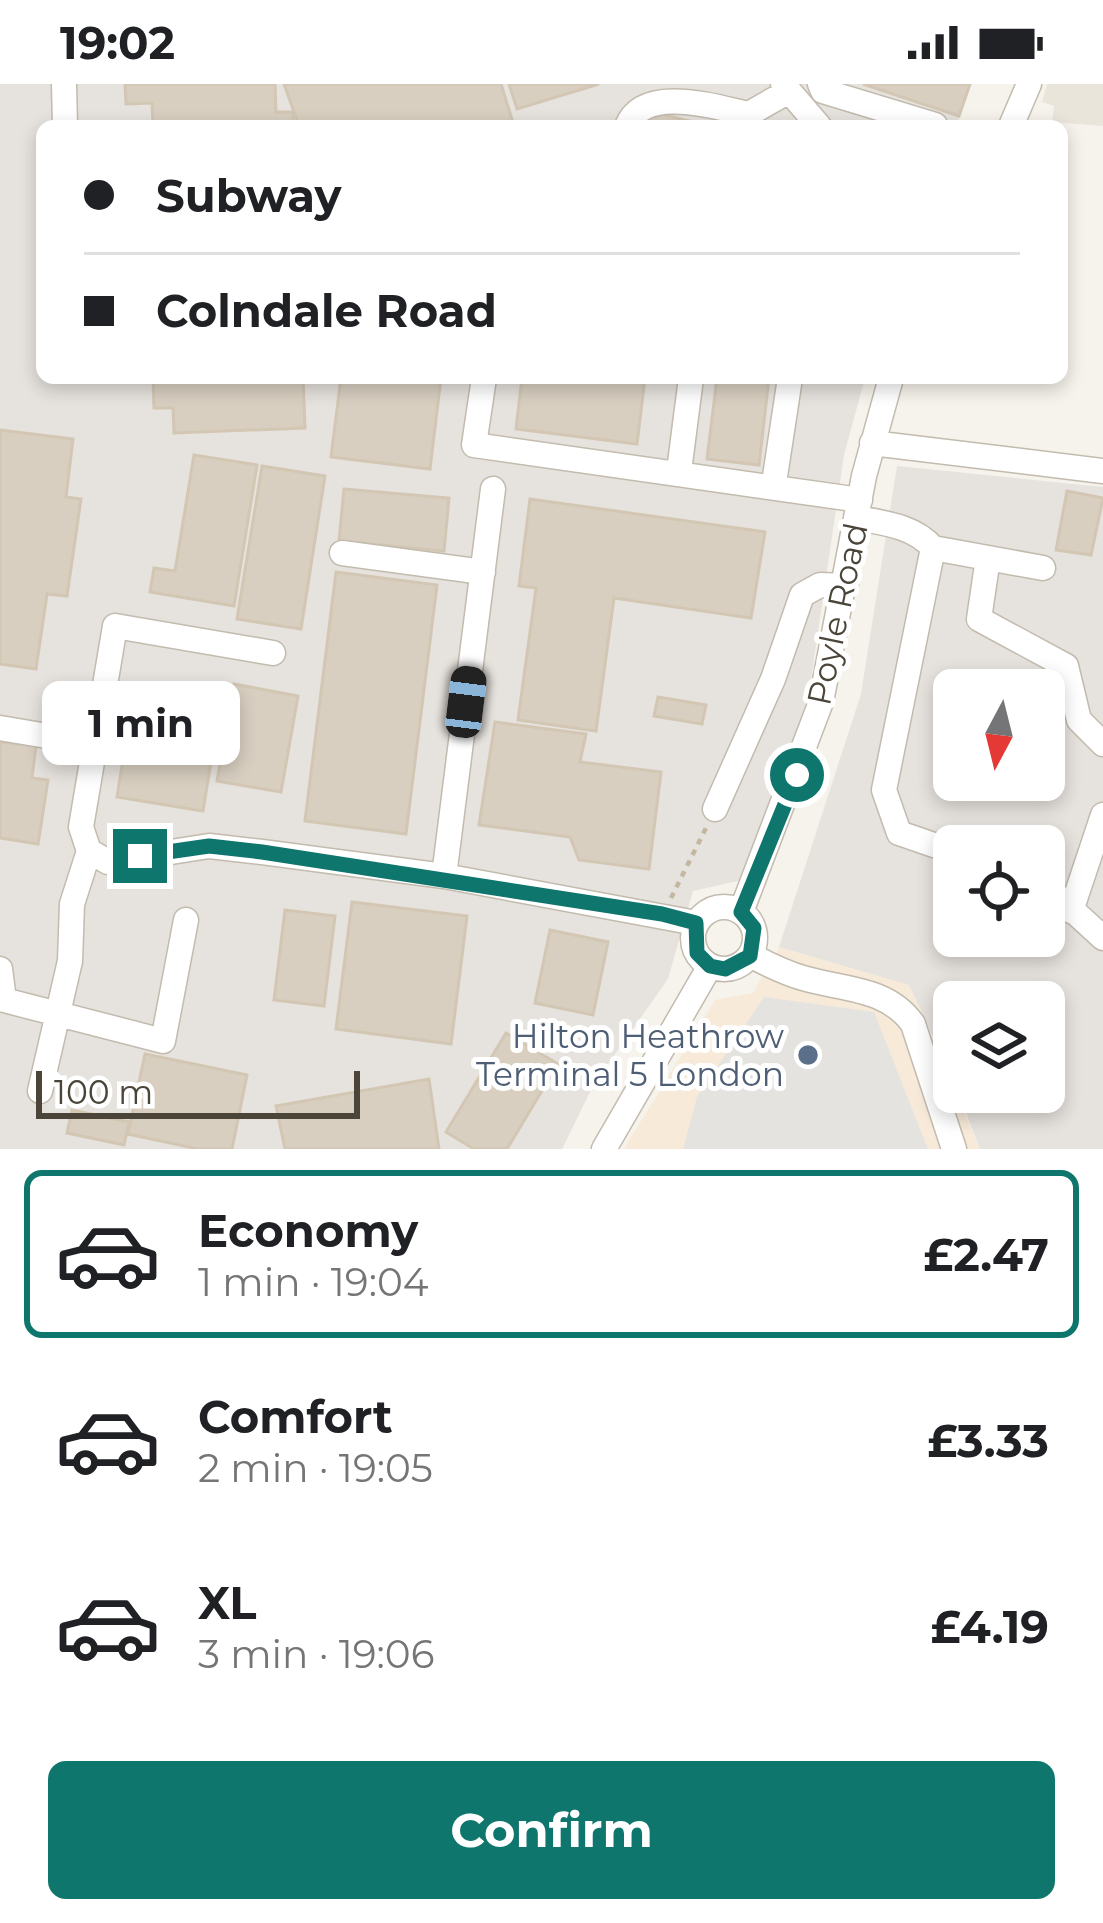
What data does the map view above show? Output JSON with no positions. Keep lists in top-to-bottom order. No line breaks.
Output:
{"streets":{"street":["Poyle Road"]},"places":["Hilton Heathrow Terminal 5 London"],"scale_bar":"100 m","north":"bottom","page":{"status":"19:02","banner":["Subway","Colndale Road"],"bubble":"1 min","scale":"100 m","list":[{"name":"Economy","note":"1 min · 19:04","value":"£2.47"},{"name":"Comfort","note":"2 min · 19:05","value":"£3.33"},{"name":"XL","note":"3 min · 19:06","value":"£4.19"}],"buttons":"Confirm"}}
